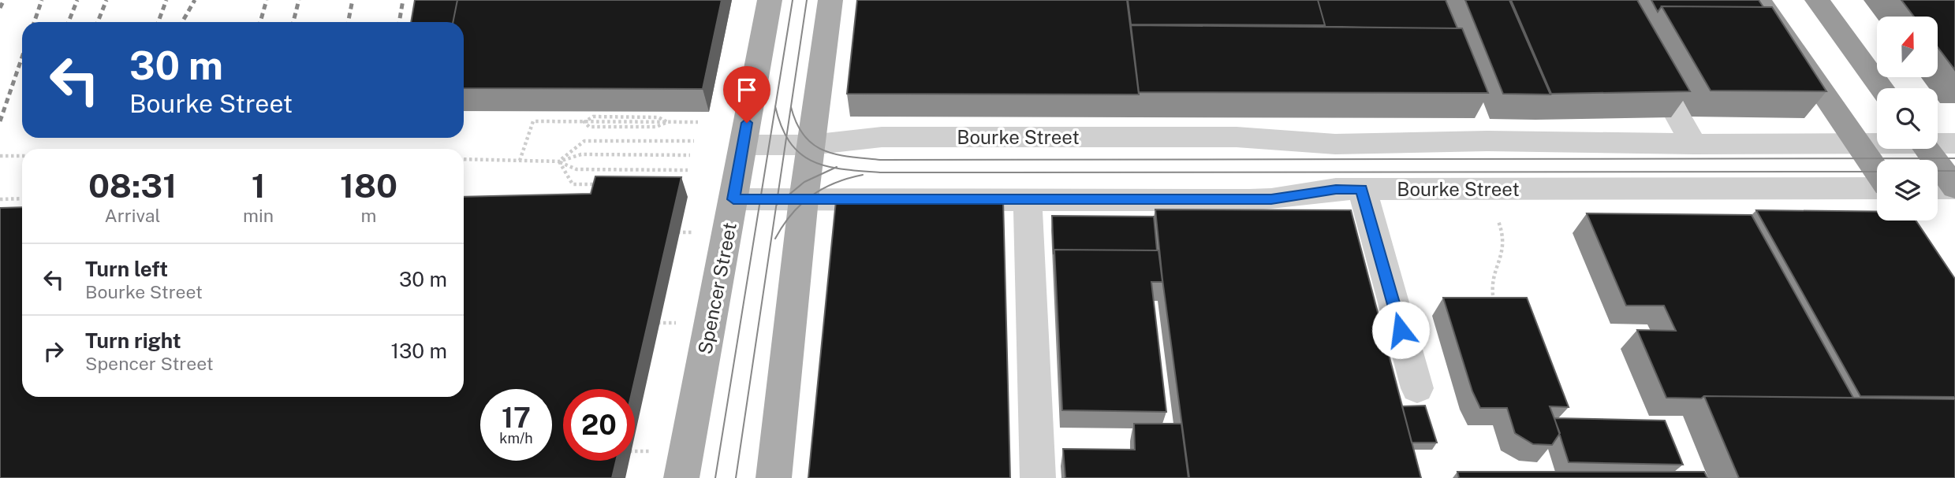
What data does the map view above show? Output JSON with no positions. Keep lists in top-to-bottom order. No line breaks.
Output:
{"streets":{"main road":["Spencer Street"],"street":["Bourke Street"]},"crossings":[["Bourke Street","Spencer Street"]],"north":"top","page":{"turn":["30 m","Bourke Street"],"eta":["08:31","Arrival","1","min","180","m"],"list":[{"name":"Turn left","note":"Bourke Street","value":"30 m"},{"name":"Turn right","note":"Spencer Street","value":"130 m"}],"speed":"17 km/h","limit":"20"}}
